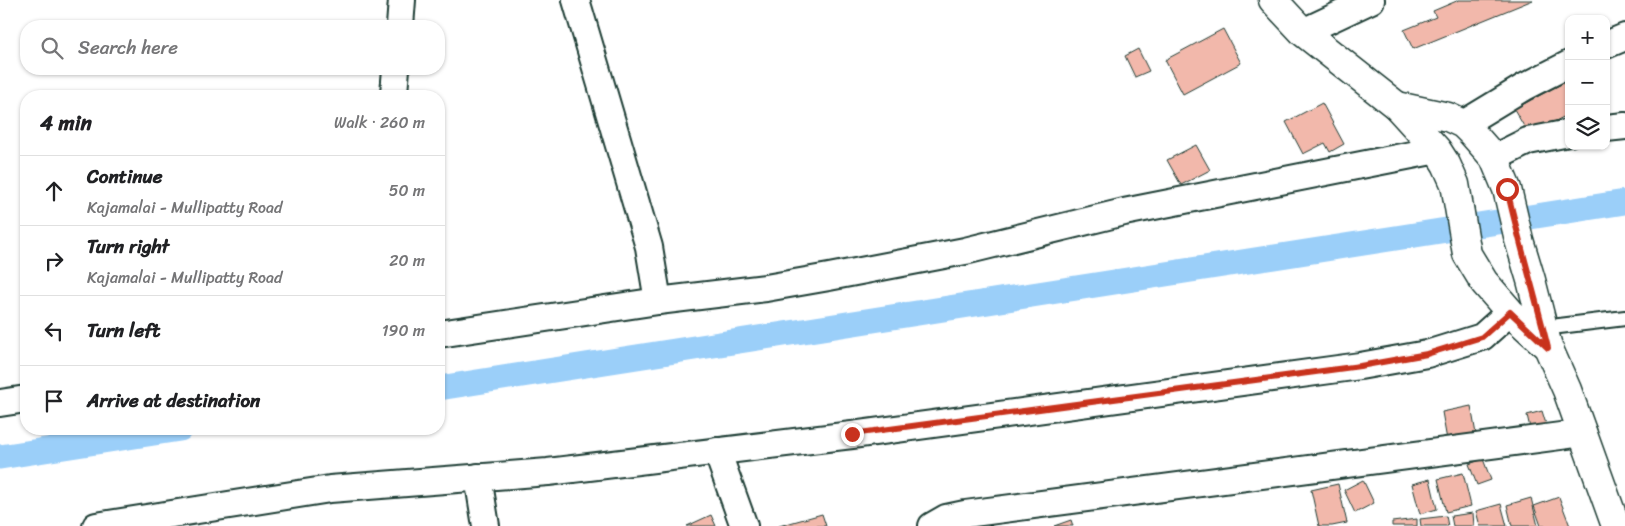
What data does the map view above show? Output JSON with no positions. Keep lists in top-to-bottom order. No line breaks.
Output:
{"page":{"map_buttons":["+","−"],"search":"Search here","heading":["4 min","Walk · 260 m"],"list":[["Continue","Kajamalai - Mullipatty Road","50 m"],["Turn right","Kajamalai - Mullipatty Road","20 m"],["Turn left","190 m"],"Arrive at destination"]}}
